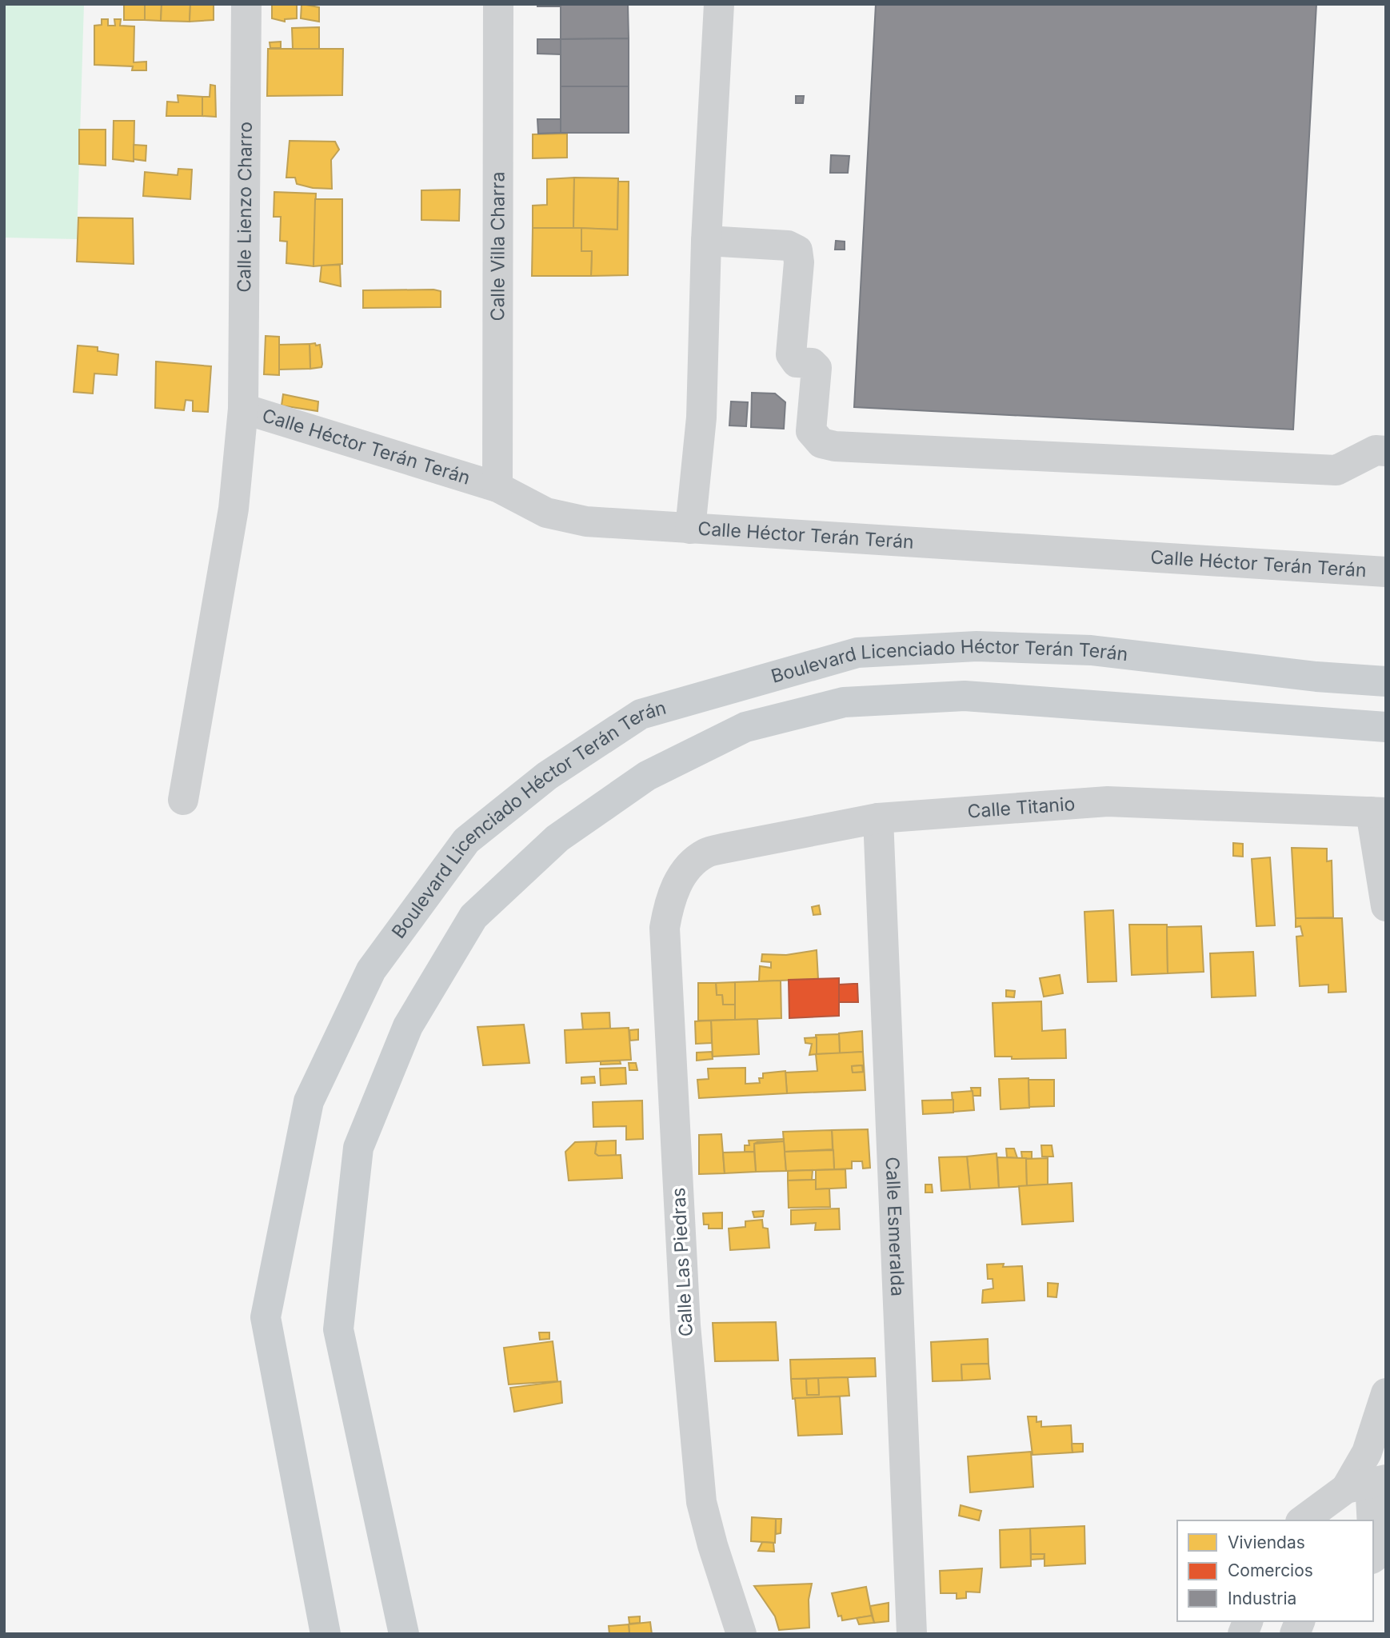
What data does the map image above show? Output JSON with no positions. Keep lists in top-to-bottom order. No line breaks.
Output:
{"streets":{"main road":["Boulevard Licenciado Héctor Terán Terán"],"street":["Calle Lienzo Charro","Calle Villa Charra","Calle Héctor Terán Terán","Calle Titanio","Calle Esmeralda","Calle Las Piedras"]},"crossings":[["Calle Lienzo Charro","Calle Héctor Terán Terán"],["Calle Villa Charra","Calle Héctor Terán Terán"],["Calle Titanio","Calle Esmeralda"],["Calle Titanio","Calle Las Piedras"]],"legend":["Viviendas","Comercios","Industria"]}
